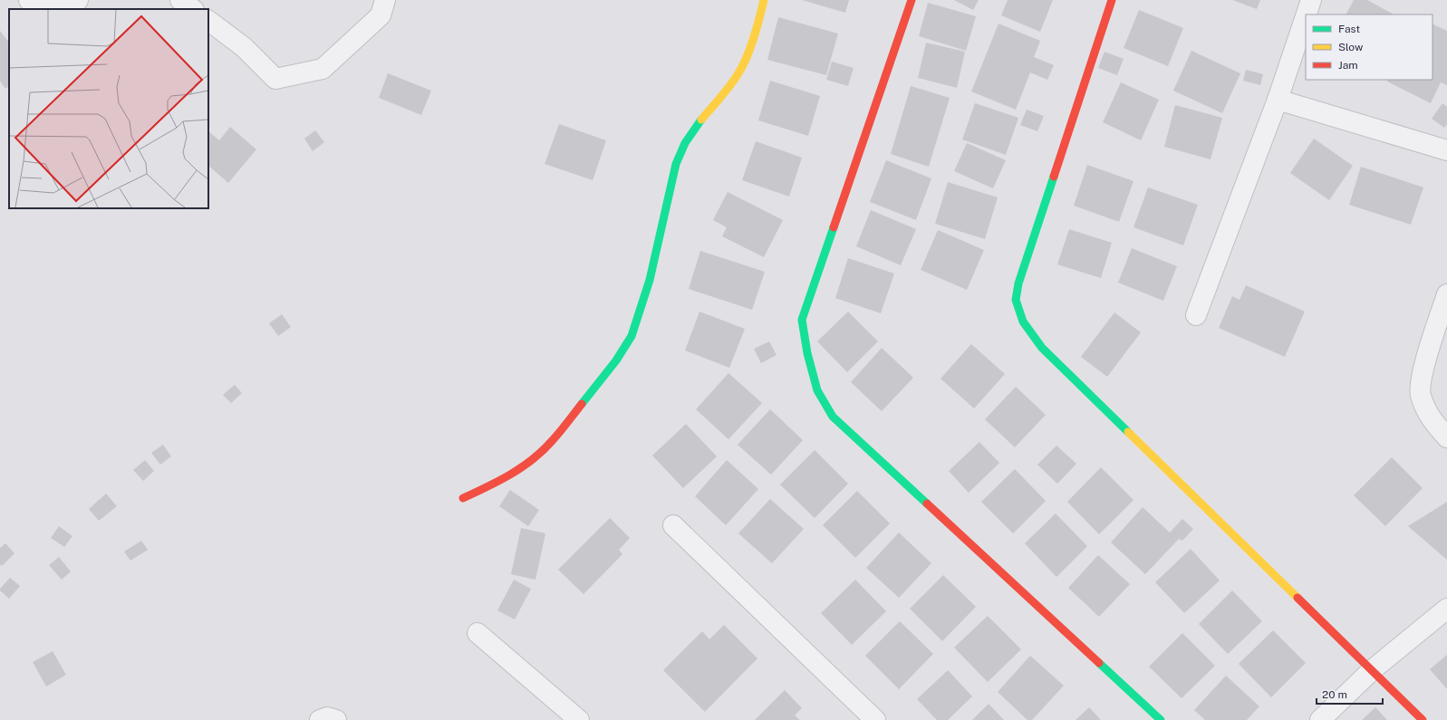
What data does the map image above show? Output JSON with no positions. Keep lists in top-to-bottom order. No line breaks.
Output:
{"legend":["Fast","Slow","Jam"],"scale_bar":"20 m"}
